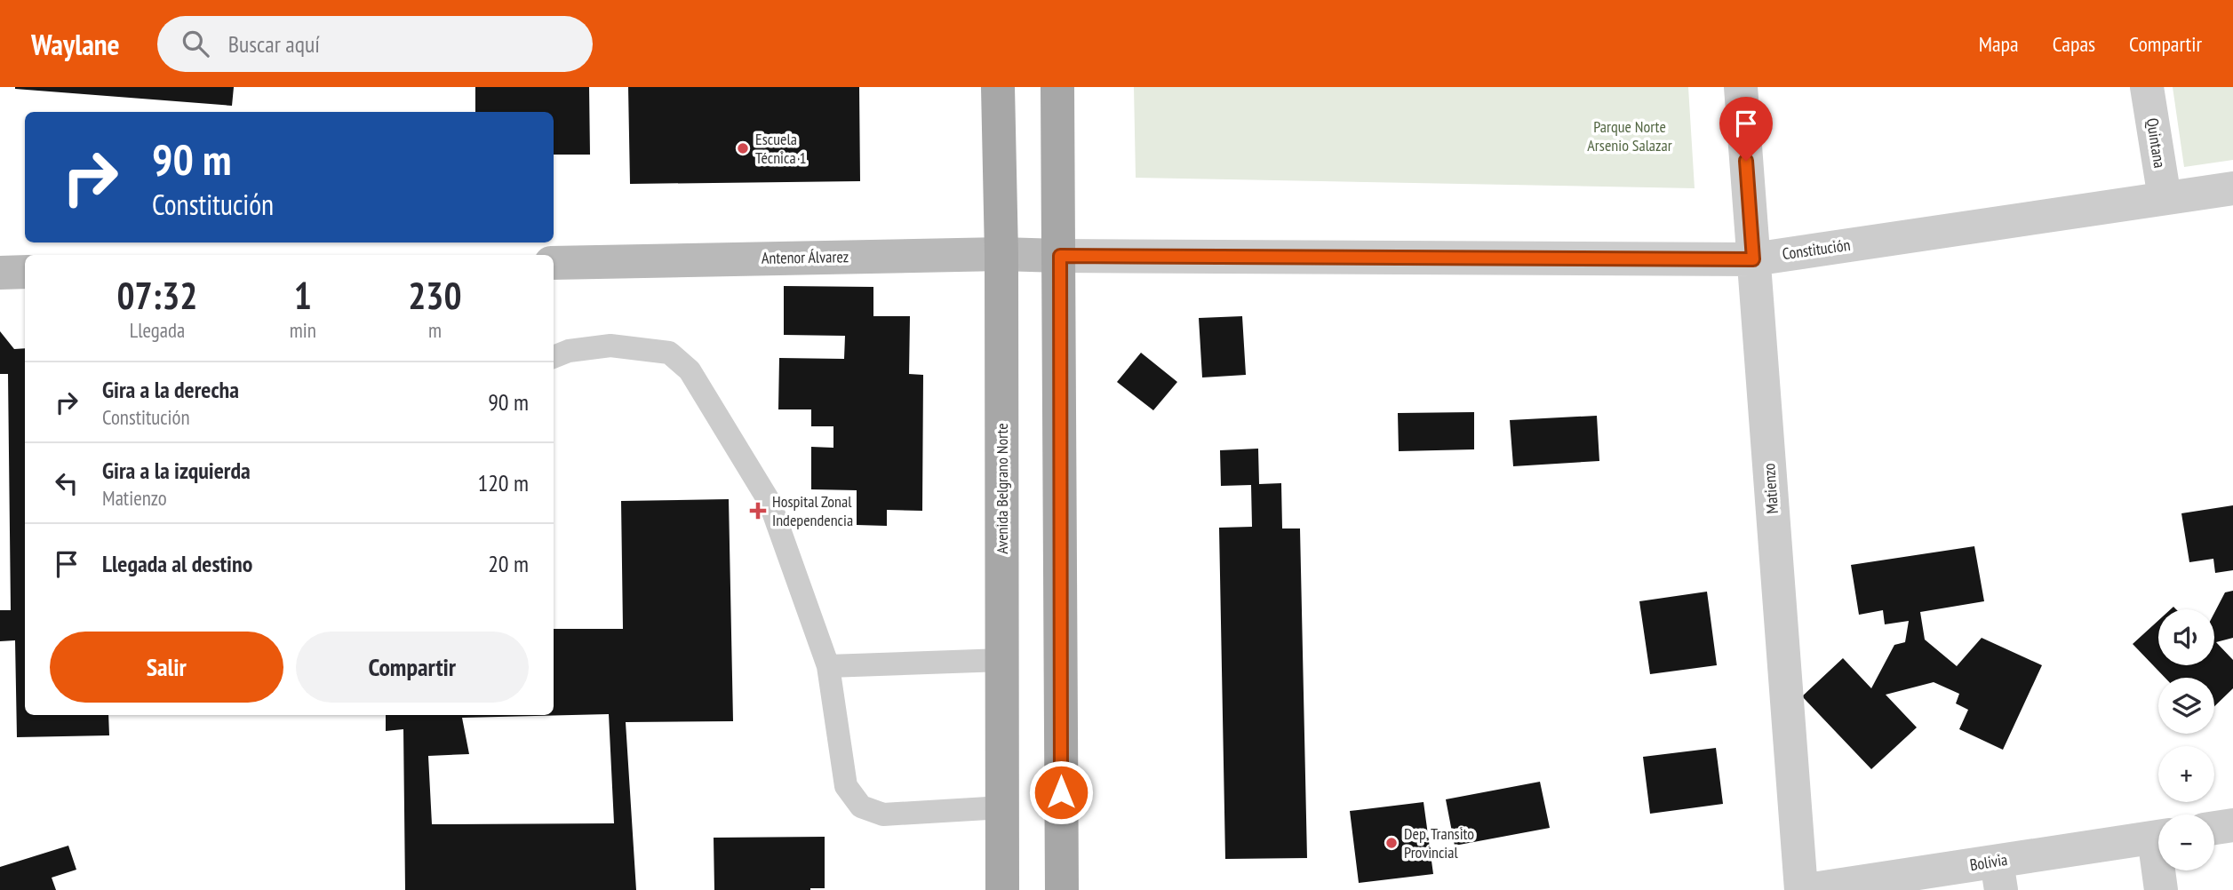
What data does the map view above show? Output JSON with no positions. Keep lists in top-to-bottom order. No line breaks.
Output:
{"streets":{"main road":["Antenor Álvarez","Avenida Belgrano Norte"],"street":["Quintana","Constitución","Matienzo","Bolivia"]},"crossings":[["Quintana","Constitución"],["Constitución","Antenor Álvarez"],["Constitución","Matienzo"],["Antenor Álvarez","Avenida Belgrano Norte"]],"parks":["Parque Norte Arsenio Salazar"],"places":{"other":["Escuela Técnica 1","Dep. Transito Provincial"],"health":["Hospital Zonal Independencia"]},"page":{"header":"Waylane","search":"Buscar aquí","nav":["Mapa","Capas","Compartir"],"turn":["90 m","Constitución"],"eta":["07:32","Llegada","1","min","230","m"],"list":[{"name":"Gira a la derecha","note":"Constitución","value":"90 m"},{"name":"Gira a la izquierda","note":"Matienzo","value":"120 m"},{"name":"Llegada al destino","value":"20 m"}],"map_buttons":["+","−"],"buttons":["Salir","Compartir"]}}
